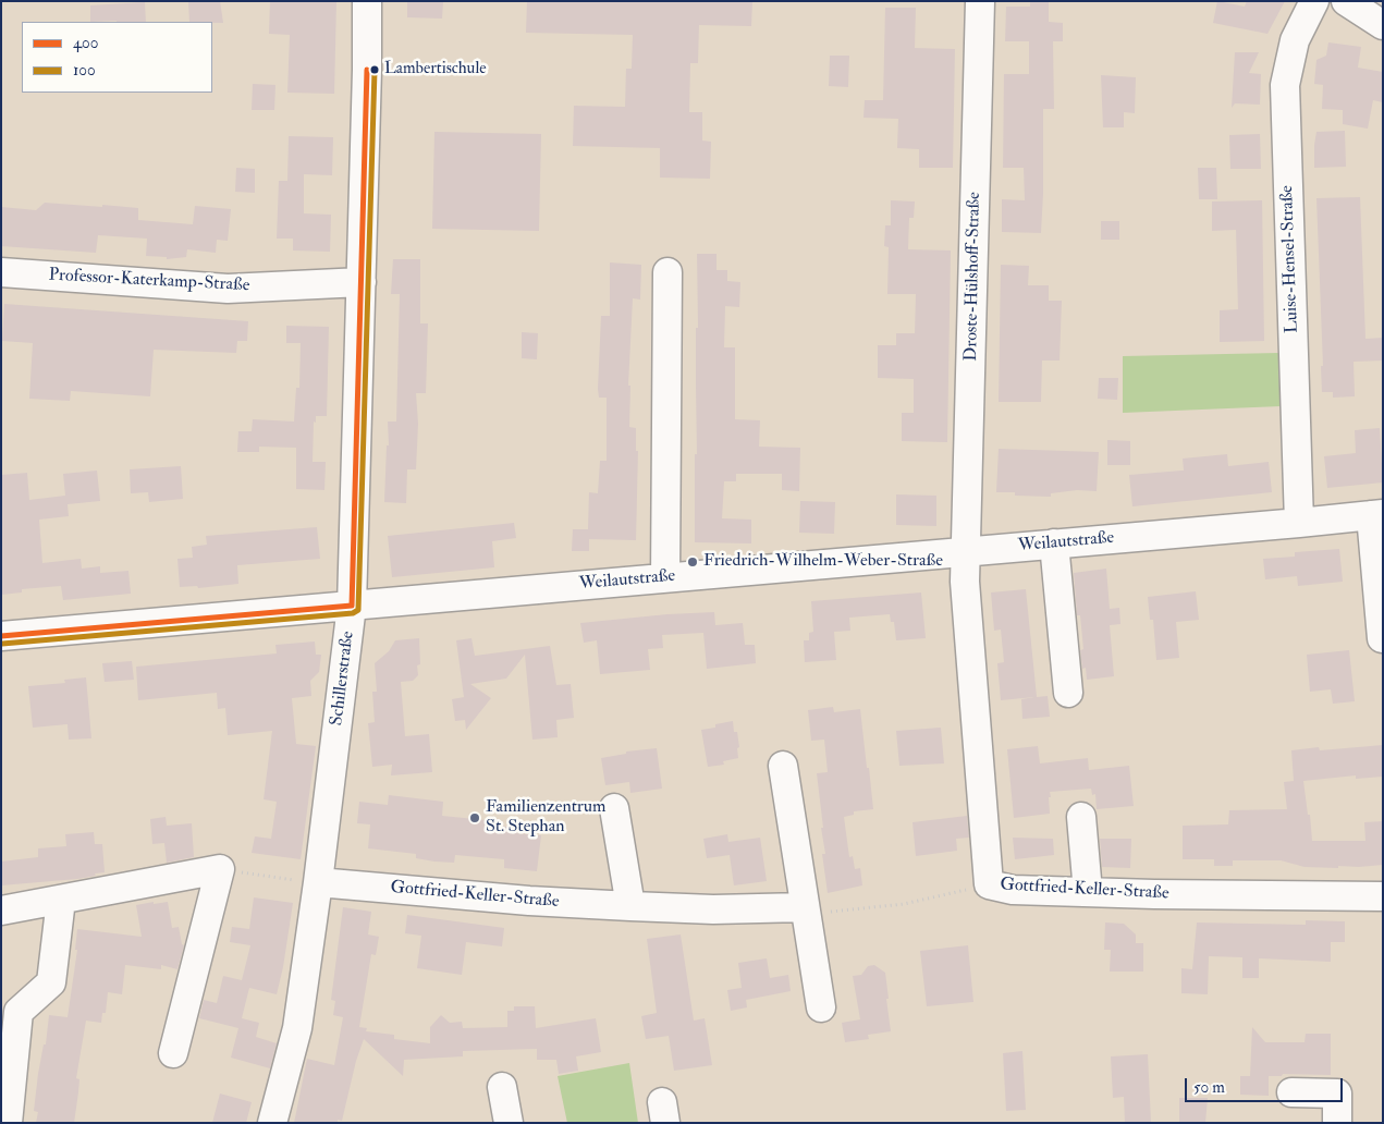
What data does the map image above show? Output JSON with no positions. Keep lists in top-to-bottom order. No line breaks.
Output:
{"streets":{"street":["Luise-Hensel-Straße","Droste-Hülshoff-Straße","Professor-Katerkamp-Straße","Weilautstraße","Schillerstraße","Gottfried-Keller-Straße"]},"crossings":[["Luise-Hensel-Straße","Weilautstraße"],["Droste-Hülshoff-Straße","Weilautstraße"],["Droste-Hülshoff-Straße","Gottfried-Keller-Straße"],["Professor-Katerkamp-Straße","Schillerstraße"],["Weilautstraße","Schillerstraße"],["Weilautstraße","Gottfried-Keller-Straße"],["Schillerstraße","Gottfried-Keller-Straße"]],"places":["Lambertischule","Friedrich-Wilhelm-Weber-Straße","Familienzentrum St. Stephan"],"lines":["transit line 400","transit line 100"],"legend":["400","100"],"scale_bar":"50 m"}
